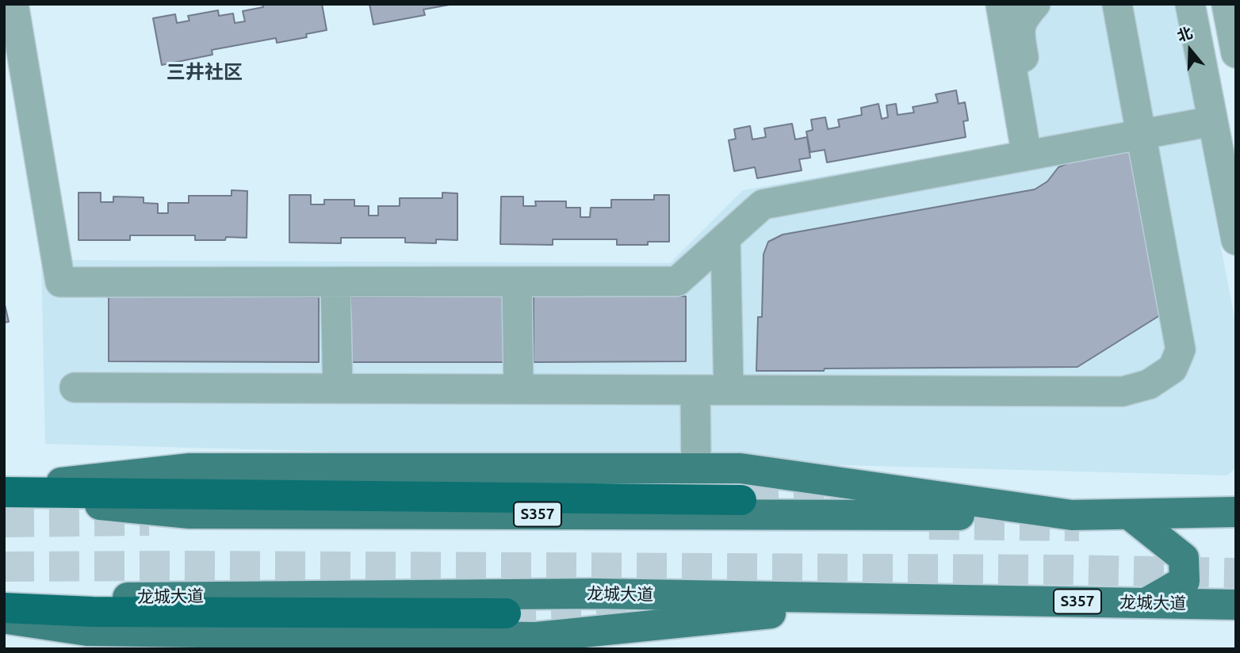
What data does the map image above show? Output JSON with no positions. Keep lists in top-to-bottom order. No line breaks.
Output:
{"streets":{"main road":["S357","龙城大道"]},"districts":["三井社区"],"north":"top"}
